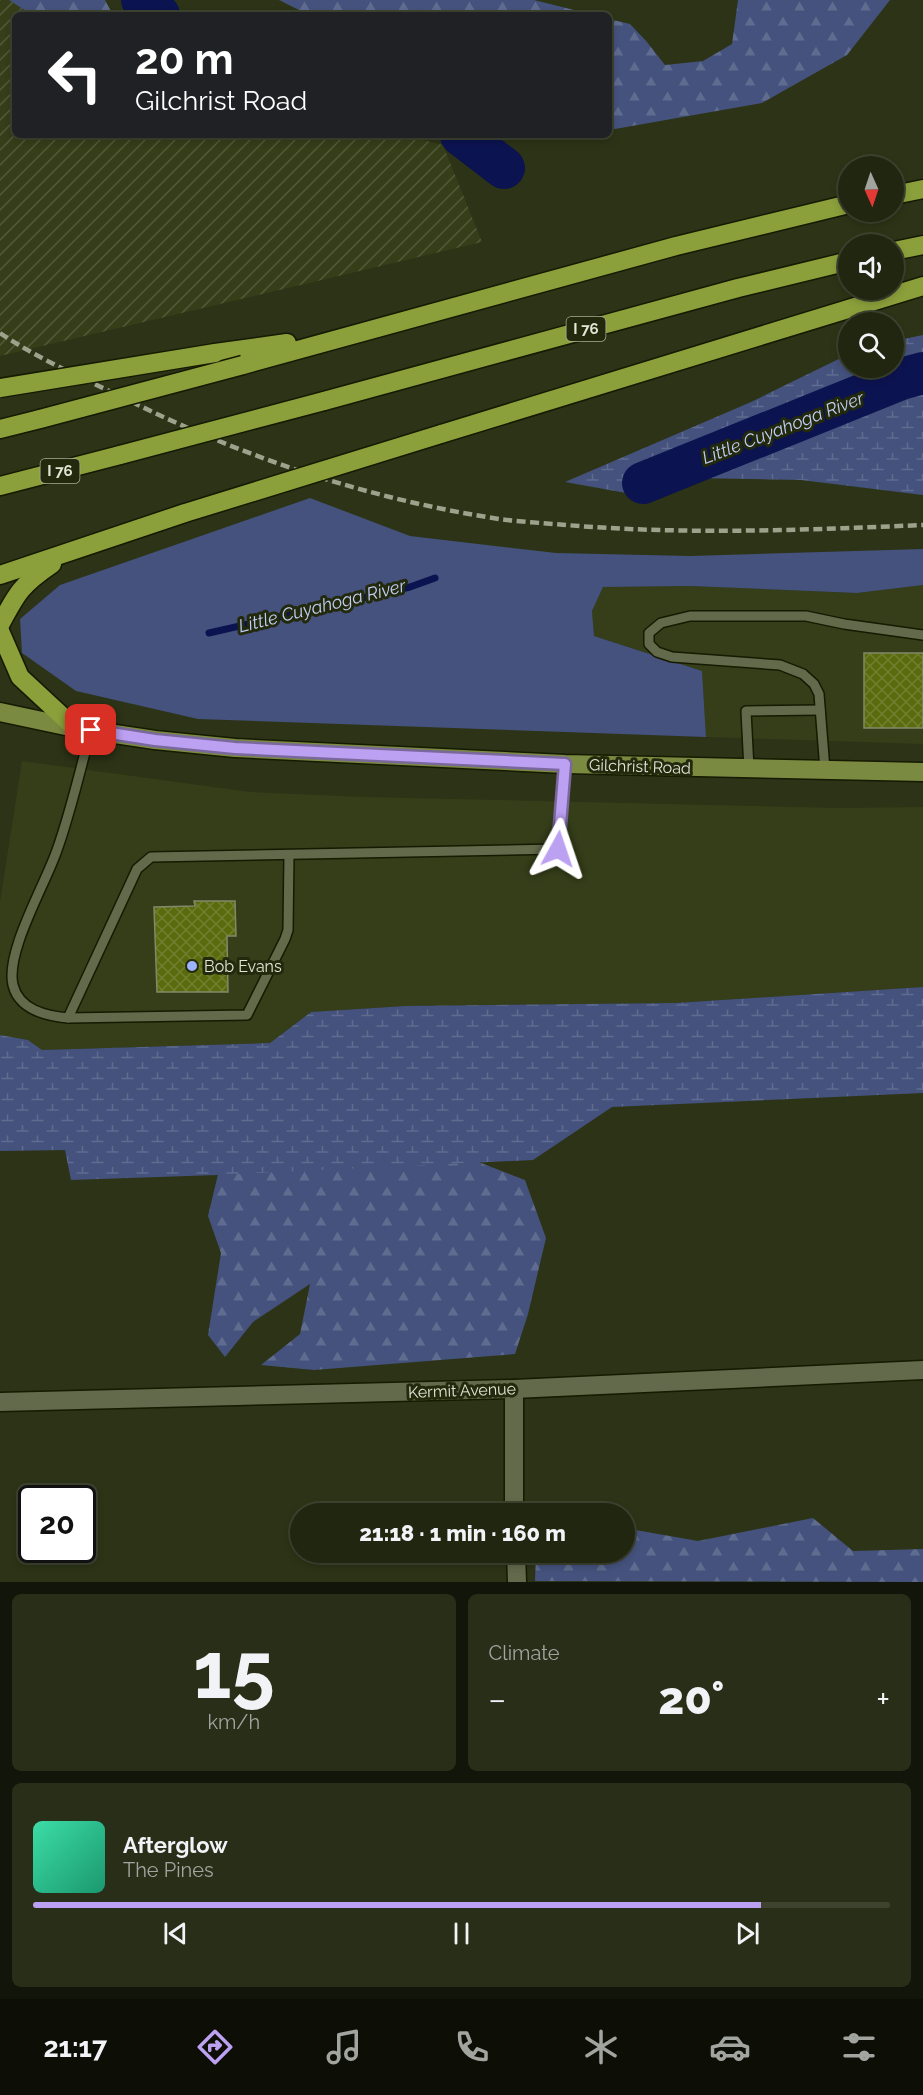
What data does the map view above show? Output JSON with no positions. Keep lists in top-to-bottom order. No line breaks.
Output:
{"streets":{"highway":["I 76"],"main road":["Gilchrist Road"],"street":["Kermit Avenue"]},"water":["Little Cuyahoga River"],"places":["Bob Evans"],"north":"bottom","page":{"turn":["20 m","Gilchrist Road"],"limit":"20","trip":"21:18 · 1 min · 160 m","tile":[["15","km/h"],"Climate"],"heat":["−","20°","+"],"song":["Afterglow","The Pines"],"tabs":"21:17"}}
